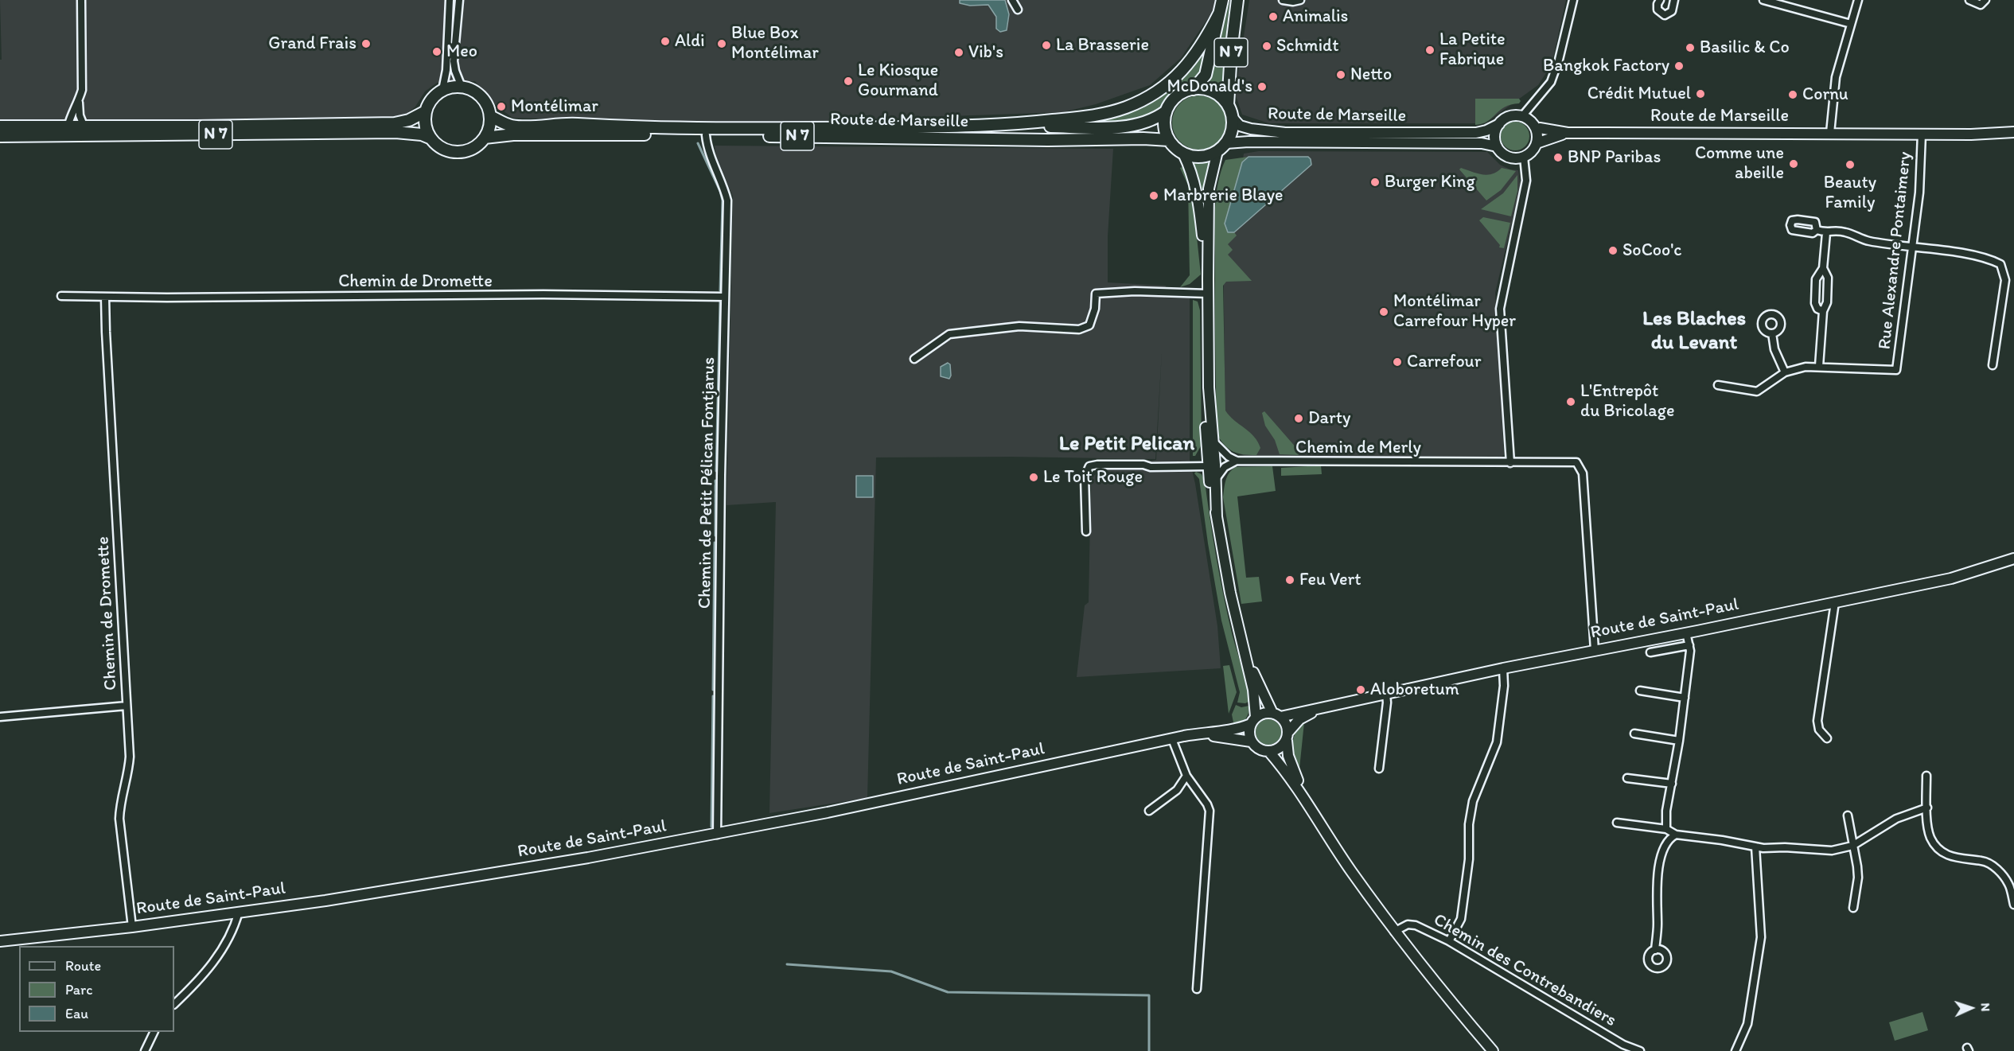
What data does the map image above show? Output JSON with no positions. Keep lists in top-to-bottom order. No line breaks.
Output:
{"streets":{"main road":["N 7","Route de Marseille","Route de Saint-Paul"],"street":["Rue Alexandre Pontaimery","Chemin de Dromette","Chemin de Merly","Chemin de Petit Pélican Fontjarus","Chemin des Contrebandiers"]},"crossings":[["N 7","Route de Marseille"],["Route de Marseille","Rue Alexandre Pontaimery"],["Route de Marseille","Chemin de Petit Pélican Fontjarus"],["Chemin de Dromette","Chemin de Petit Pélican Fontjarus"],["Chemin de Dromette","Route de Saint-Paul"],["Chemin de Merly","Route de Saint-Paul"],["Chemin de Petit Pélican Fontjarus","Route de Saint-Paul"]],"districts":["Les Blaches du Levant","Le Petit Pelican"],"places":["Animalis","Aldi","Grand Frais","Blue Box Montélimar","La Brasserie","Schmidt","Basilic & Co","La Petite Fabrique","Meo","Vib's","Bangkok Factory","Netto","Le Kiosque Gourmand","McDonald's","Crédit Mutuel","Cornu","Montélimar","BNP Paribas","Comme une abeille","Beauty Family","Burger King","Marbrerie Blaye","SoCoo'c","Montélimar Carrefour Hyper","Carrefour","L'Entrepôt du Bricolage","Darty","Le Toit Rouge","Feu Vert","Aloboretum"],"legend":["Route","Parc","Eau"],"north":"right"}
